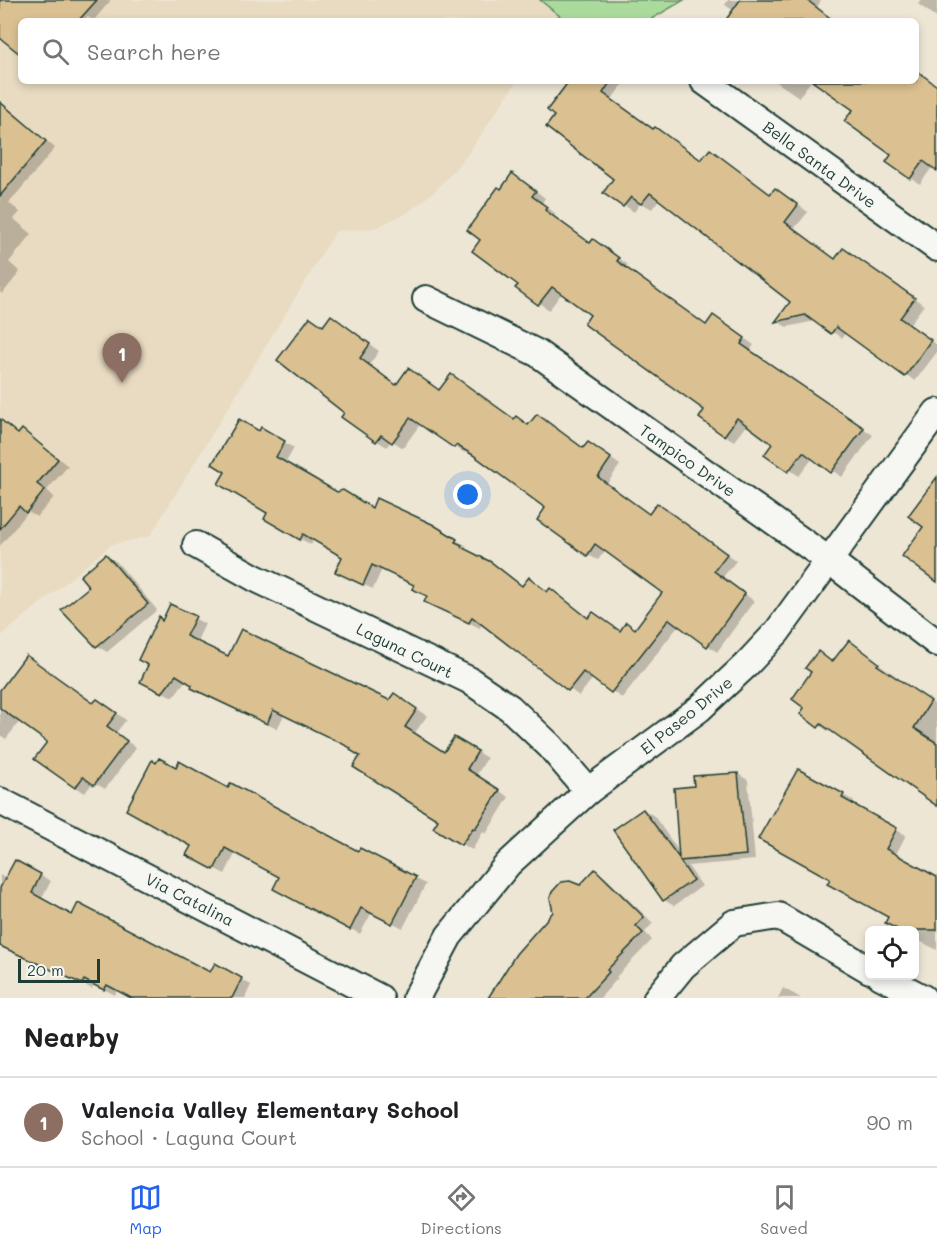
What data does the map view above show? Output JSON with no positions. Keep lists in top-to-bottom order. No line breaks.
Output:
{"streets":{"street":["Bella Santa Drive","Tampico Drive","Laguna Court","El Paseo Drive","Via Catalina"]},"crossings":[["Tampico Drive","El Paseo Drive"],["Laguna Court","El Paseo Drive"]],"scale_bar":"20 m","page":{"search":"Search here","pins":"1","scale":"20 m","heading":"Nearby","list":[{"mark":"1","name":"Valencia Valley Elementary School","note":"School · Laguna Court","value":"90 m"}],"nav":["Map","Directions","Saved"]}}
